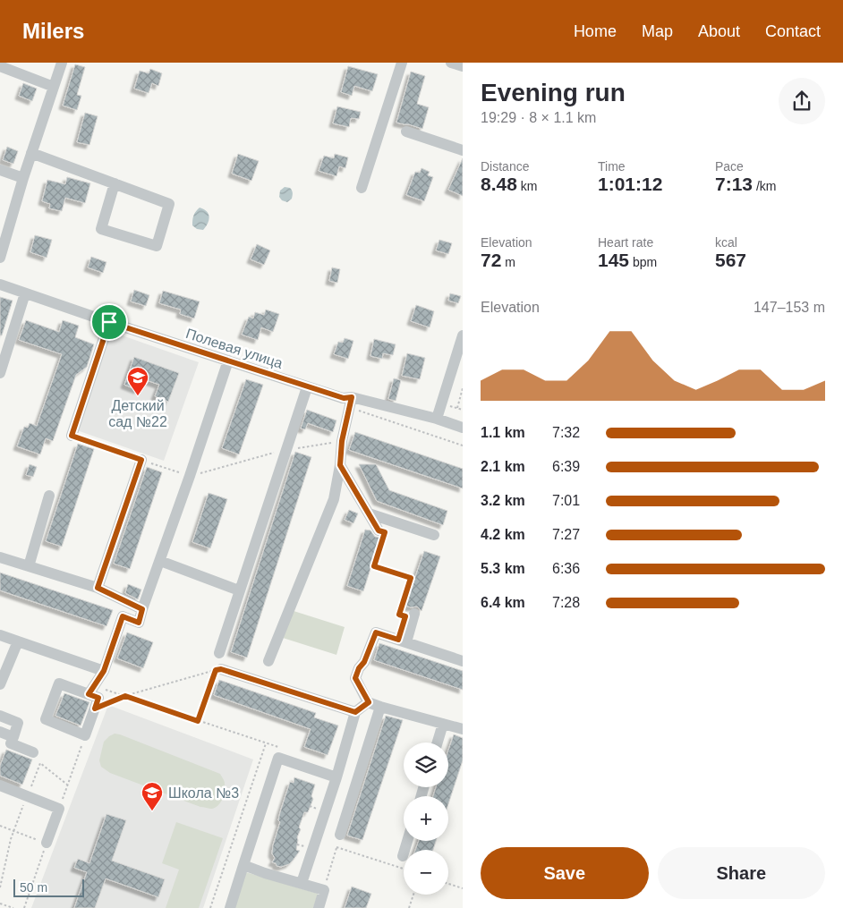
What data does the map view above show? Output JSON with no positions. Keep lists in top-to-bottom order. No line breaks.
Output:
{"streets":{"street":["Полевая улица"]},"places":{"school or university":["Детский сад №22","Школа №3"]},"scale_bar":"50 m","page":{"header":"Milers","nav":["Home","Map","About","Contact"],"heading":["Evening run","19:29 · 8 × 1.1 km"],"stats":[["Distance","8.48 km"],["Time","1:01:12"],["Pace","7:13 /km"],["Elevation","72 m"],["Heart rate","145 bpm"],["kcal","567"]],"chart":["Elevation","147–153 m"],"list":[{"name":"1.1 km","note":"7:32"},{"name":"2.1 km","note":"6:39"},{"name":"3.2 km","note":"7:01"},{"name":"4.2 km","note":"7:27"},{"name":"5.3 km","note":"6:36"},{"name":"6.4 km","note":"7:28"}],"map_buttons":["+","−"],"buttons":["Save","Share"],"scale":"50 m"}}
